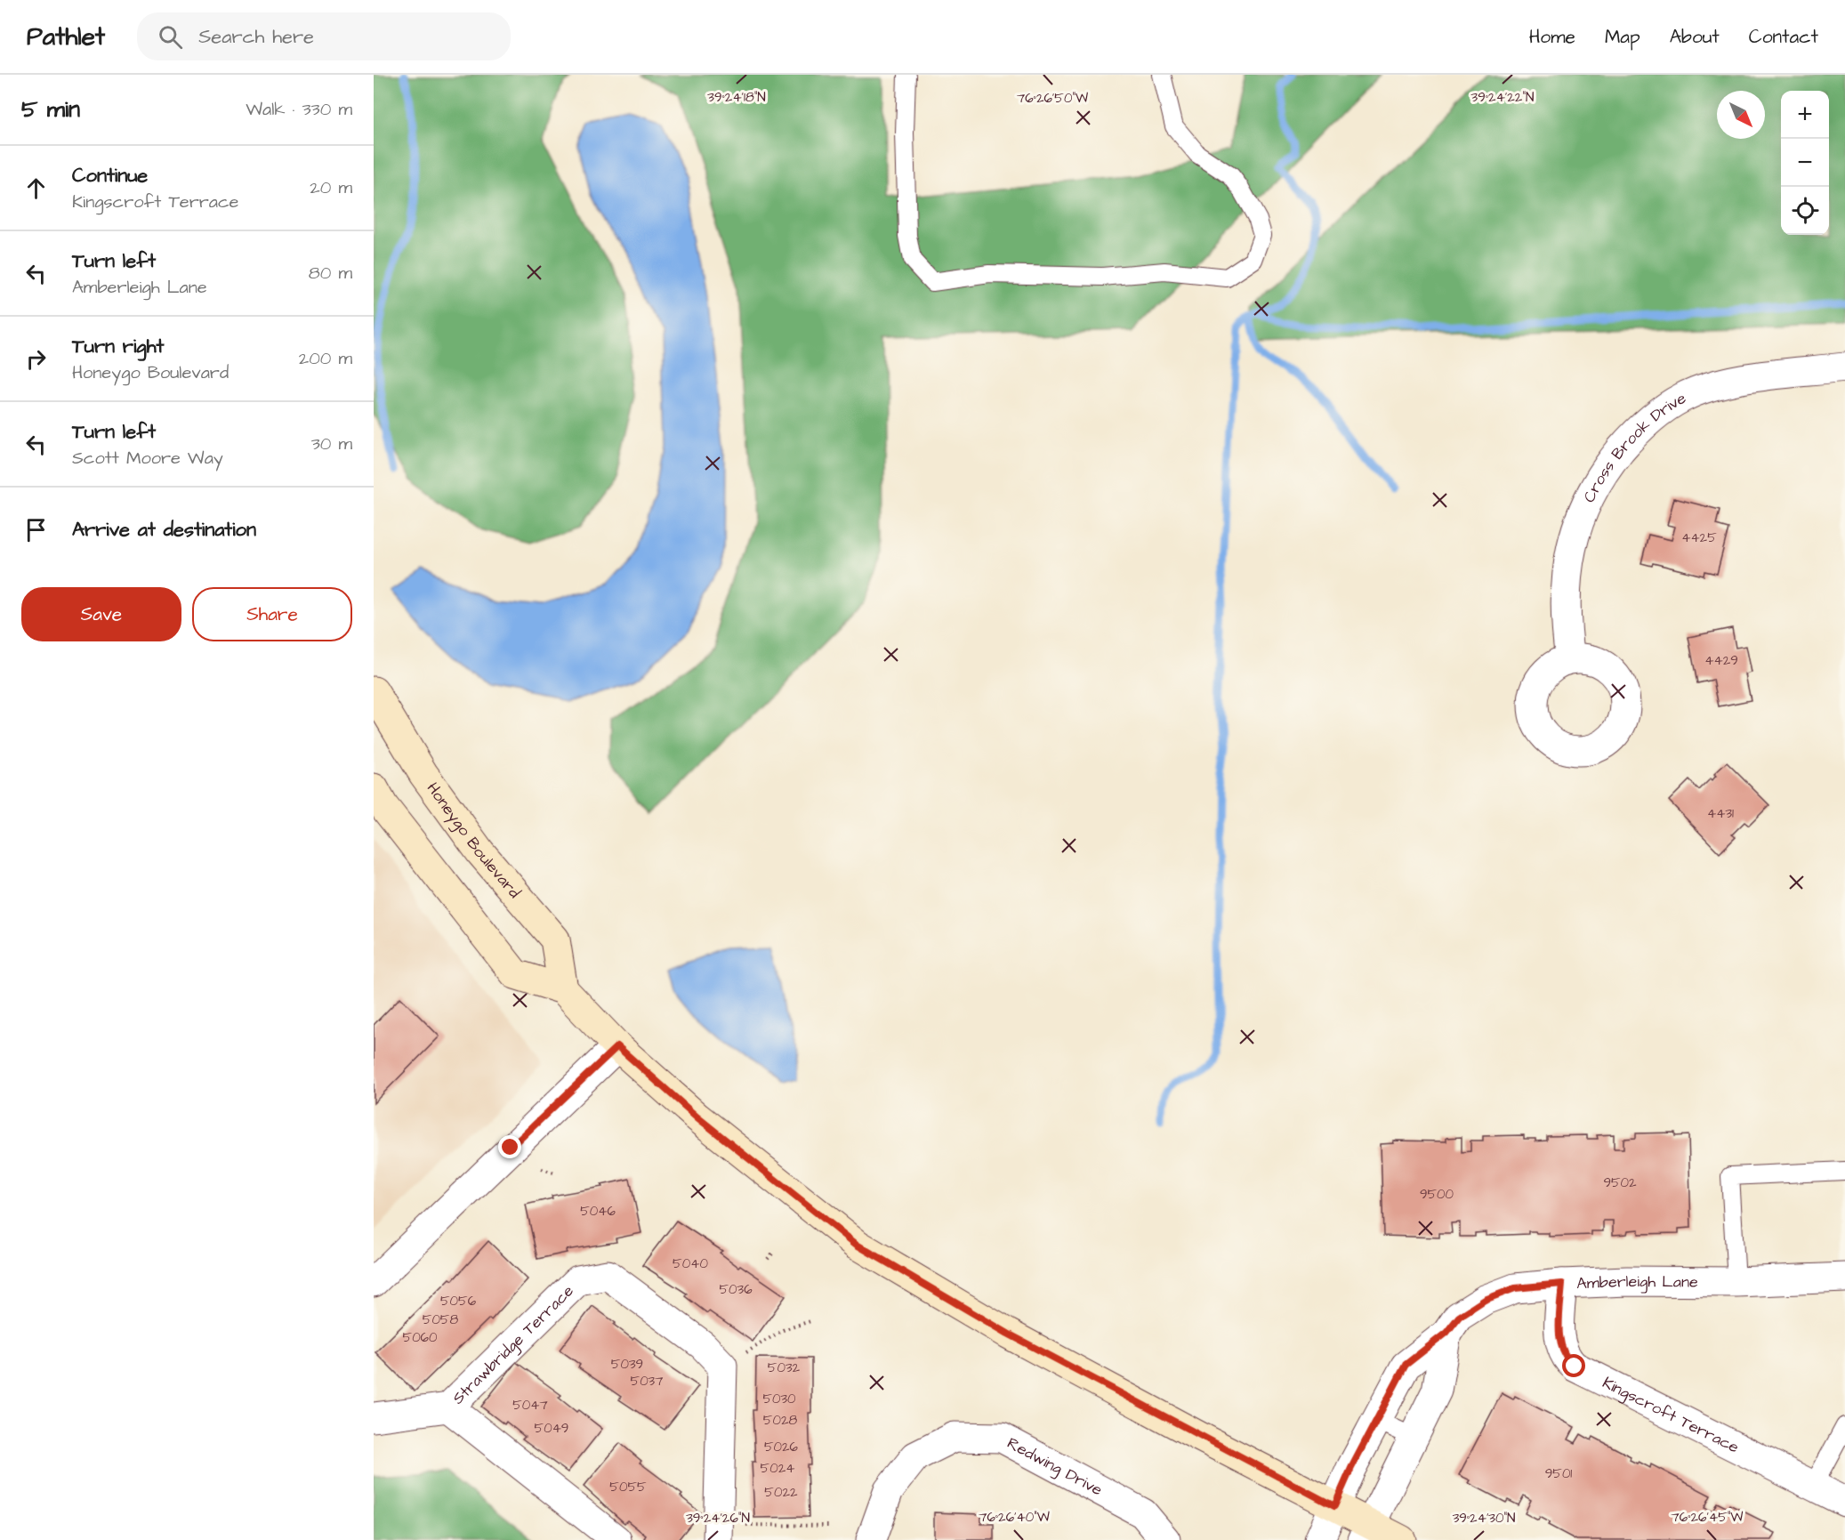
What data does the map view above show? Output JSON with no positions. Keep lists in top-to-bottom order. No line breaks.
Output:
{"streets":{"main road":["Honeygo Boulevard"],"street":["Cross Brook Drive","Amberleigh Lane","Strawbridge Terrace","Kingscroft Terrace","Redwing Drive"]},"crossings":[["Amberleigh Lane","Kingscroft Terrace"]],"house_numbers":["4425","4429","4431","9502","9500","5046","5040","5036","5056","5058","5060","5039","5032","5037","5030","5047","5028","5049","5026","5024","9501","5055","5022"],"north":"bottom right","page":{"header":"Pathlet","search":"Search here","nav":["Home","Map","About","Contact"],"heading":["5 min","Walk · 330 m"],"map_buttons":["+","−"],"list":[["Continue","Kingscroft Terrace","20 m"],["Turn left","Amberleigh Lane","80 m"],["Turn right","Honeygo Boulevard","200 m"],["Turn left","Scott Moore Way","30 m"],"Arrive at destination"],"buttons":["Save","Share"]},"coordinates":["39°24'18\"N","39°24'22\"N","76°26'50\"W","76°26'40\"W","76°26'45\"W","39°24'26\"N","39°24'30\"N"]}
